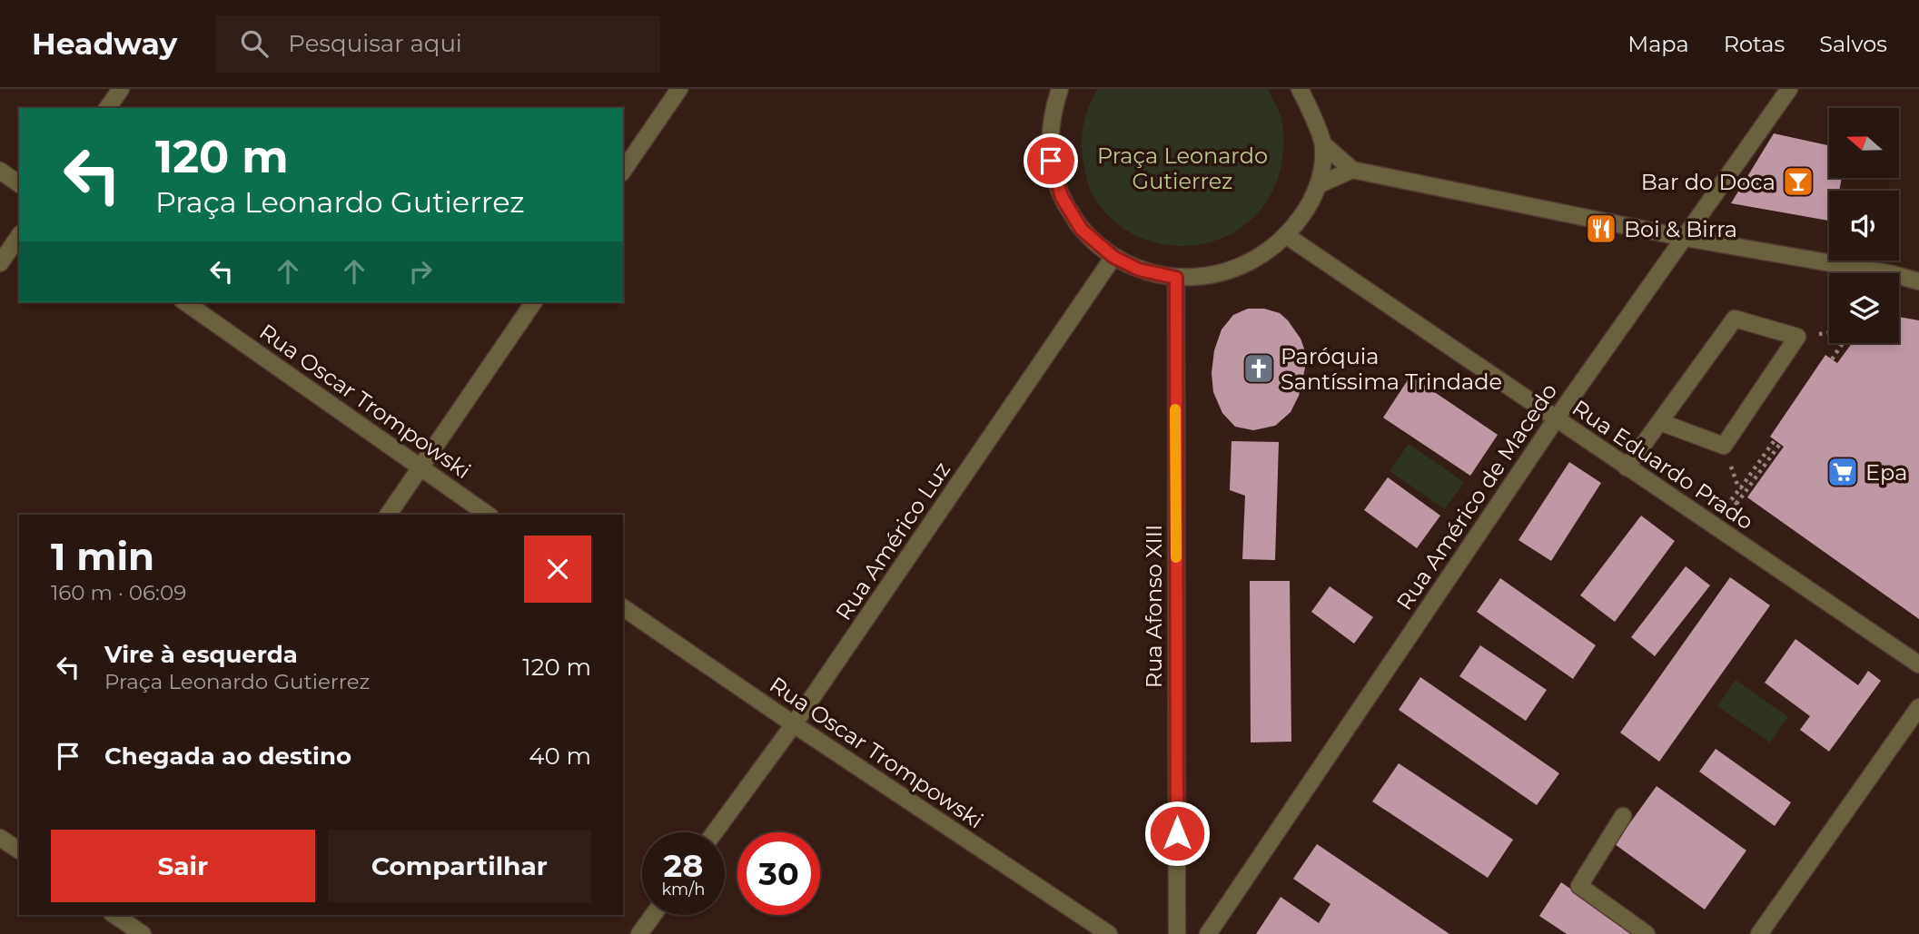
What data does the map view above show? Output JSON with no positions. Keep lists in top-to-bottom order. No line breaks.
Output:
{"streets":{"street":["Rua Oscar Trompowski","Rua Eduardo Prado","Rua Américo de Macedo","Rua Américo Luz","Rua Afonso XIII"]},"crossings":[["Rua Oscar Trompowski","Rua Américo Luz"],["Rua Eduardo Prado","Rua Américo de Macedo"]],"parks":["Praça Leonardo Gutierrez"],"places":{"bar":["Bar do Doca"],"restaurant":["Boi & Birra"],"church":["Paróquia Santíssima Trindade"],"supermarket":["Epa"]},"north":"left","page":{"header":"Headway","search":"Pesquisar aqui","nav":["Mapa","Rotas","Salvos"],"turn":["120 m","Praça Leonardo Gutierrez"],"heading":["1 min","160 m · 06:09"],"list":[{"name":"Vire à esquerda","note":"Praça Leonardo Gutierrez","value":"120 m"},{"name":"Chegada ao destino","value":"40 m"}],"buttons":["Sair","Compartilhar"],"speed":"28 km/h","limit":"30"}}
